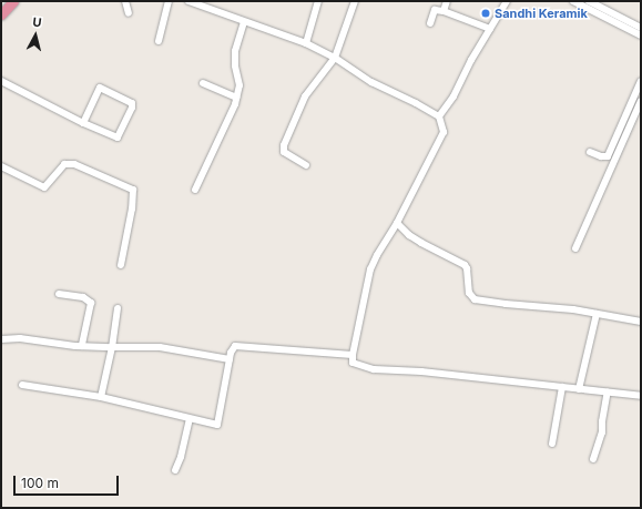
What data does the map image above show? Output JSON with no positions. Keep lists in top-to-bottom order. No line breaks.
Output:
{"places":["Sandhi Keramik"],"scale_bar":"100 m","north":"top"}
